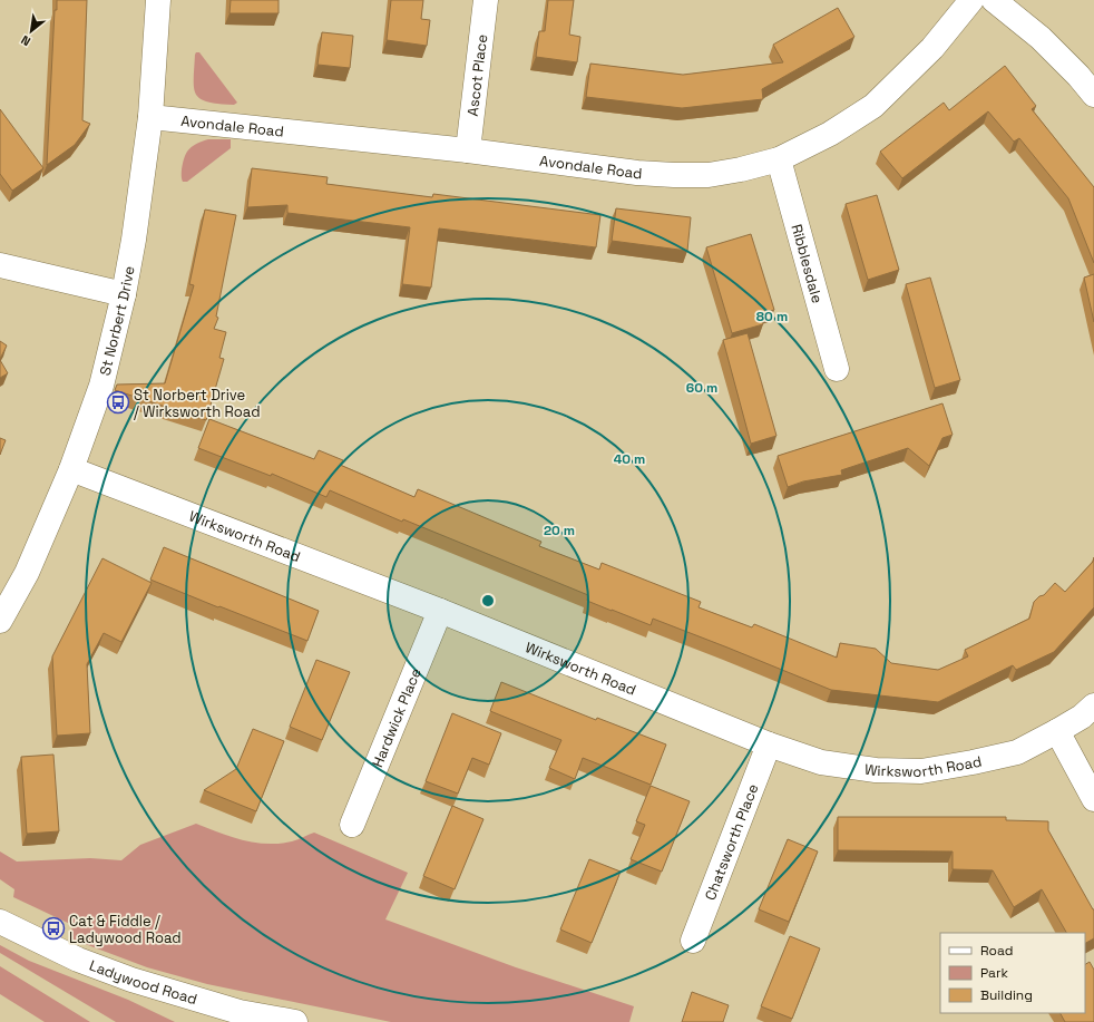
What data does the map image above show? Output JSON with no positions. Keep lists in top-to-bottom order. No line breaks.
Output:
{"streets":{"street":["Ascot Place","Avondale Road","Ribblesdale","St Norbert Drive","Wirksworth Road","Hardwick Place","Chatsworth Place","Ladywood Road"]},"crossings":[["Ascot Place","Avondale Road"],["Avondale Road","Ribblesdale"],["Avondale Road","St Norbert Drive"],["St Norbert Drive","Wirksworth Road"],["Wirksworth Road","Hardwick Place"],["Wirksworth Road","Chatsworth Place"]],"places":{"bus stop":["St Norbert Drive / Wirksworth Road","Cat & Fiddle / Ladywood Road"]},"legend":["Road","Park","Building"],"north":"bottom left","rings":["80 m","60 m","40 m","20 m"]}
